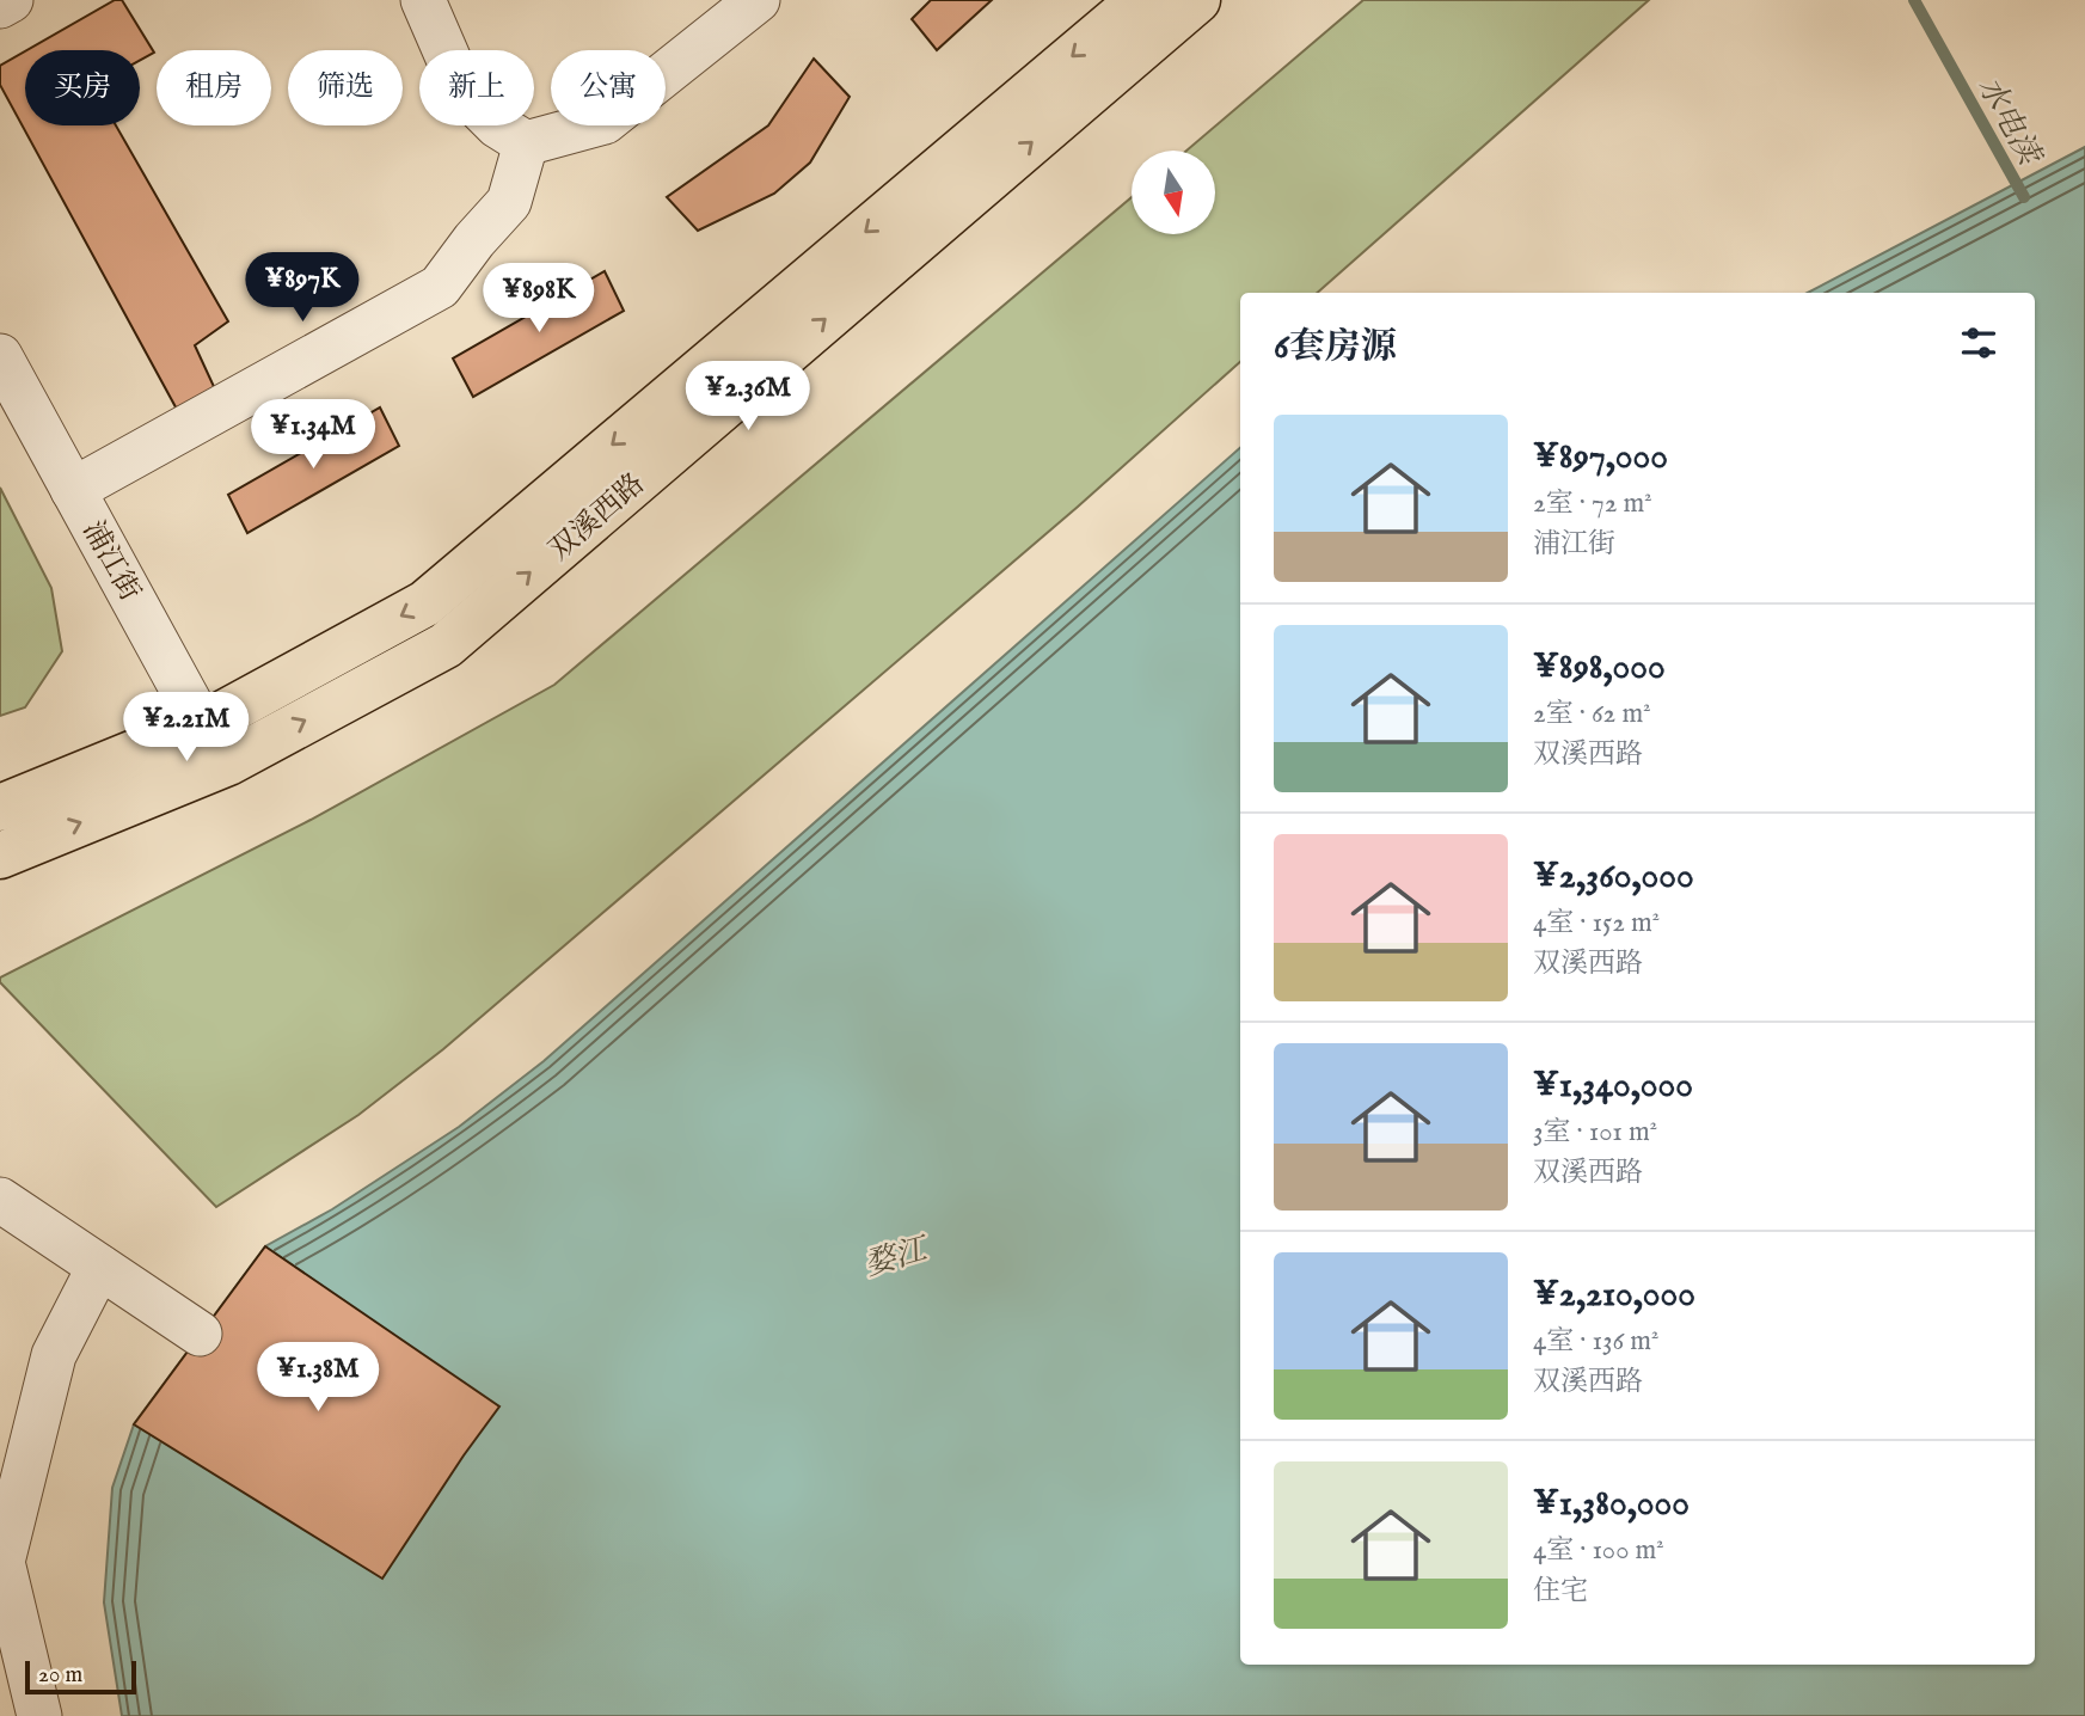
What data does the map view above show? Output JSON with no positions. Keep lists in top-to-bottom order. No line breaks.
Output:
{"streets":{"main road":["双溪西路"],"street":["浦江街"]},"crossings":[["双溪西路","浦江街"]],"water":["水电渎","婺江"],"scale_bar":"20 m","north":"bottom","page":{"chip":["买房","租房","筛选","新上","公寓"],"price":["¥897K","¥898K","¥2.36M","¥1.34M","¥2.21M","¥1.38M"],"heading":"6套房源","list":[{"name":"¥897,000","note":"2室 · 72 m² · 浦江街"},{"name":"¥898,000","note":"2室 · 62 m² · 双溪西路"},{"name":"¥2,360,000","note":"4室 · 152 m² · 双溪西路"},{"name":"¥1,340,000","note":"3室 · 101 m² · 双溪西路"},{"name":"¥2,210,000","note":"4室 · 136 m² · 双溪西路"},{"name":"¥1,380,000","note":"4室 · 100 m² · 住宅"}],"scale":"20 m"}}
